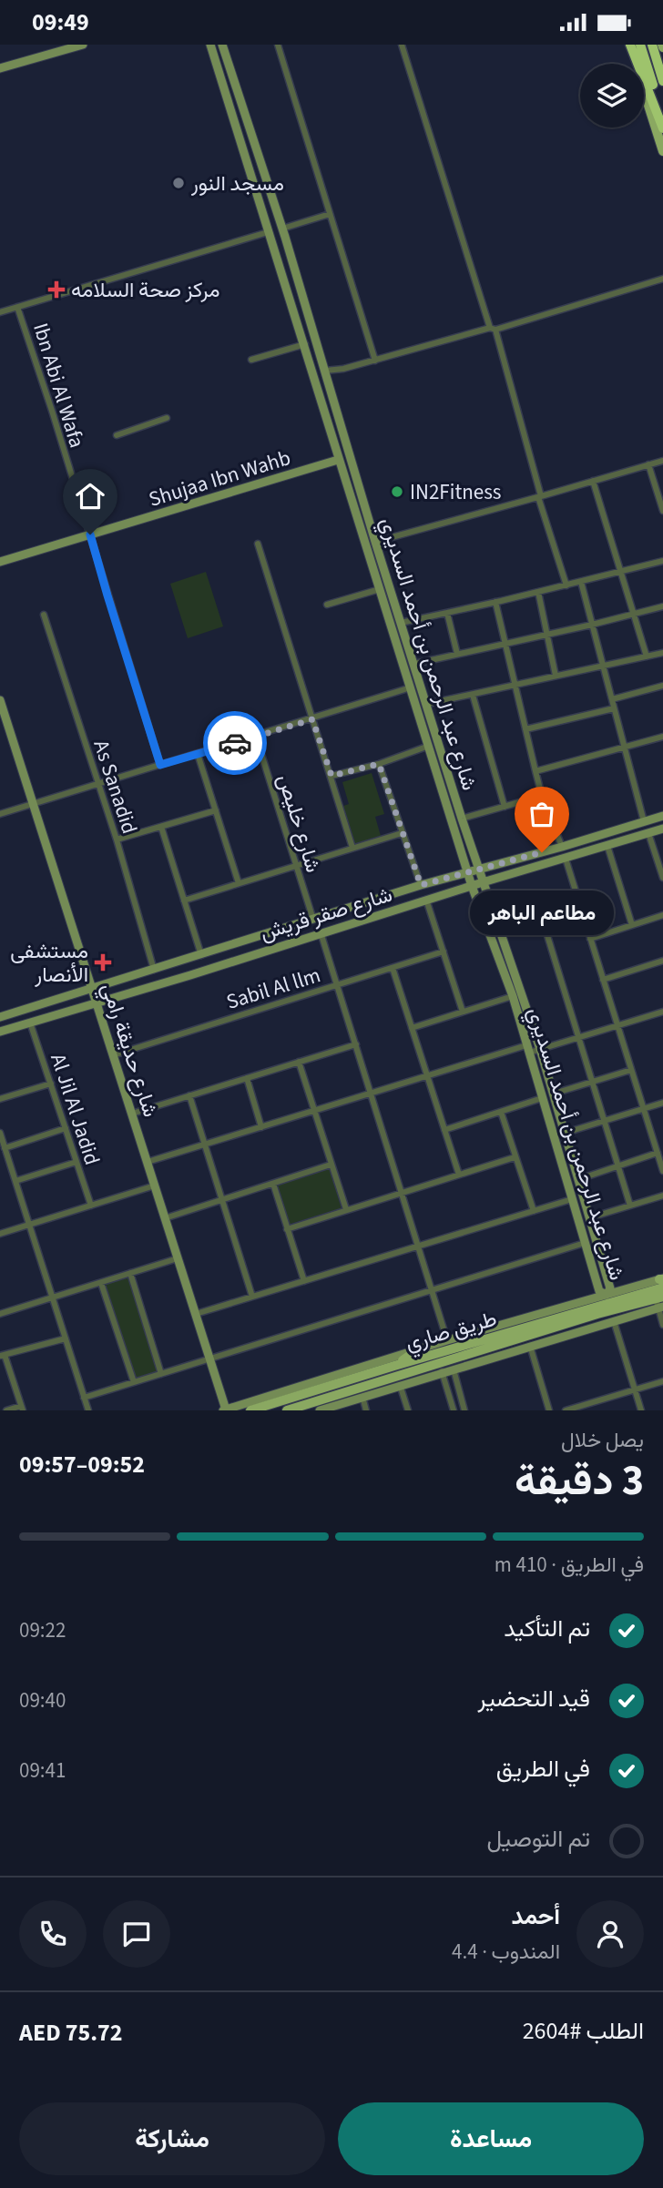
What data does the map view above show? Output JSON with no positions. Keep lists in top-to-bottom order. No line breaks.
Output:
{"streets":{"main road":["طريق صاري"],"street":["Ibn Abi Al Wafa","Shujaa Ibn Wahb","شارع عبد الرحمن بن أحمد السديري","As Sanadid","شارع خليص","شارع صقر قريش","Sabil Al llm","شارع حديقة رامي","Al Jil Al Jadid"]},"crossings":[["Ibn Abi Al Wafa","Shujaa Ibn Wahb"],["Shujaa Ibn Wahb","شارع عبد الرحمن بن أحمد السديري"],["شارع عبد الرحمن بن أحمد السديري","شارع صقر قريش"],["As Sanadid","شارع صقر قريش"],["شارع خليص","شارع صقر قريش"],["شارع صقر قريش","شارع حديقة رامي"],["شارع صقر قريش","Al Jil Al Jadid"],["Sabil Al llm","شارع حديقة رامي"]],"places":{"other":["مسجد النور","IN2Fitness","مطاعم الباهر"],"health":["مركز صحة السلامه","مستشفى الأنصار"]},"page":{"status":"09:49","bubble":"مطاعم الباهر","heading":["3 دقيقة","يصل خلال","09:52–09:57"],"panel":["أحمد","المندوب · 4.4","الطلب #2604","AED 75.72"],"bar":"في الطريق · 410 m","list":[["تم التأكيد","09:22"],["قيد التحضير","09:40"],["في الطريق","09:41"],"تم التوصيل"],"buttons":["مساعدة","مشاركة"]}}
